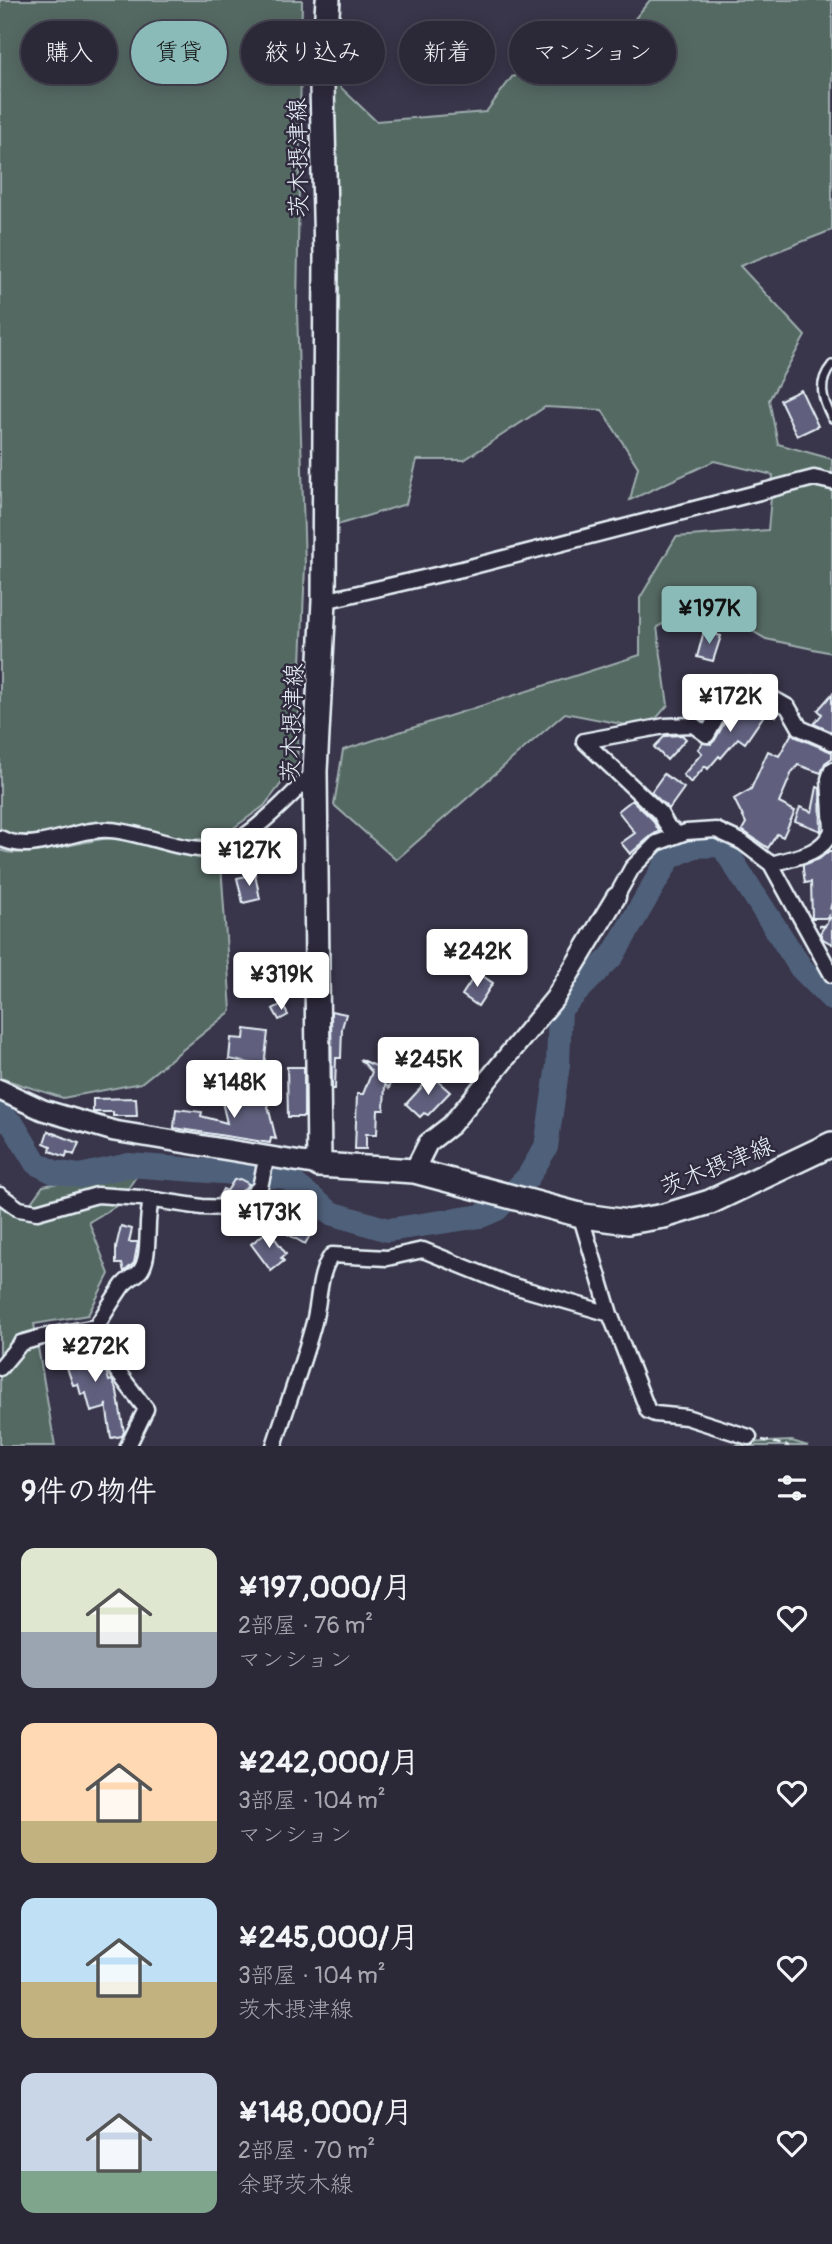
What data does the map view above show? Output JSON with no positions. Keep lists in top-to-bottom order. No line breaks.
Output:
{"streets":{"main road":["茨木摂津線"]},"page":{"chip":["購入","賃貸","絞り込み","新着","マンション"],"price":["¥197K","¥172K","¥127K","¥242K","¥319K","¥245K","¥148K","¥173K","¥272K"],"heading":"9件の物件","list":[{"name":"¥197,000/月","note":"2部屋 · 76 m² · マンション"},{"name":"¥242,000/月","note":"3部屋 · 104 m² · マンション"},{"name":"¥245,000/月","note":"3部屋 · 104 m² · 茨木摂津線"},{"name":"¥148,000/月","note":"2部屋 · 70 m² · 余野茨木線"}]}}
